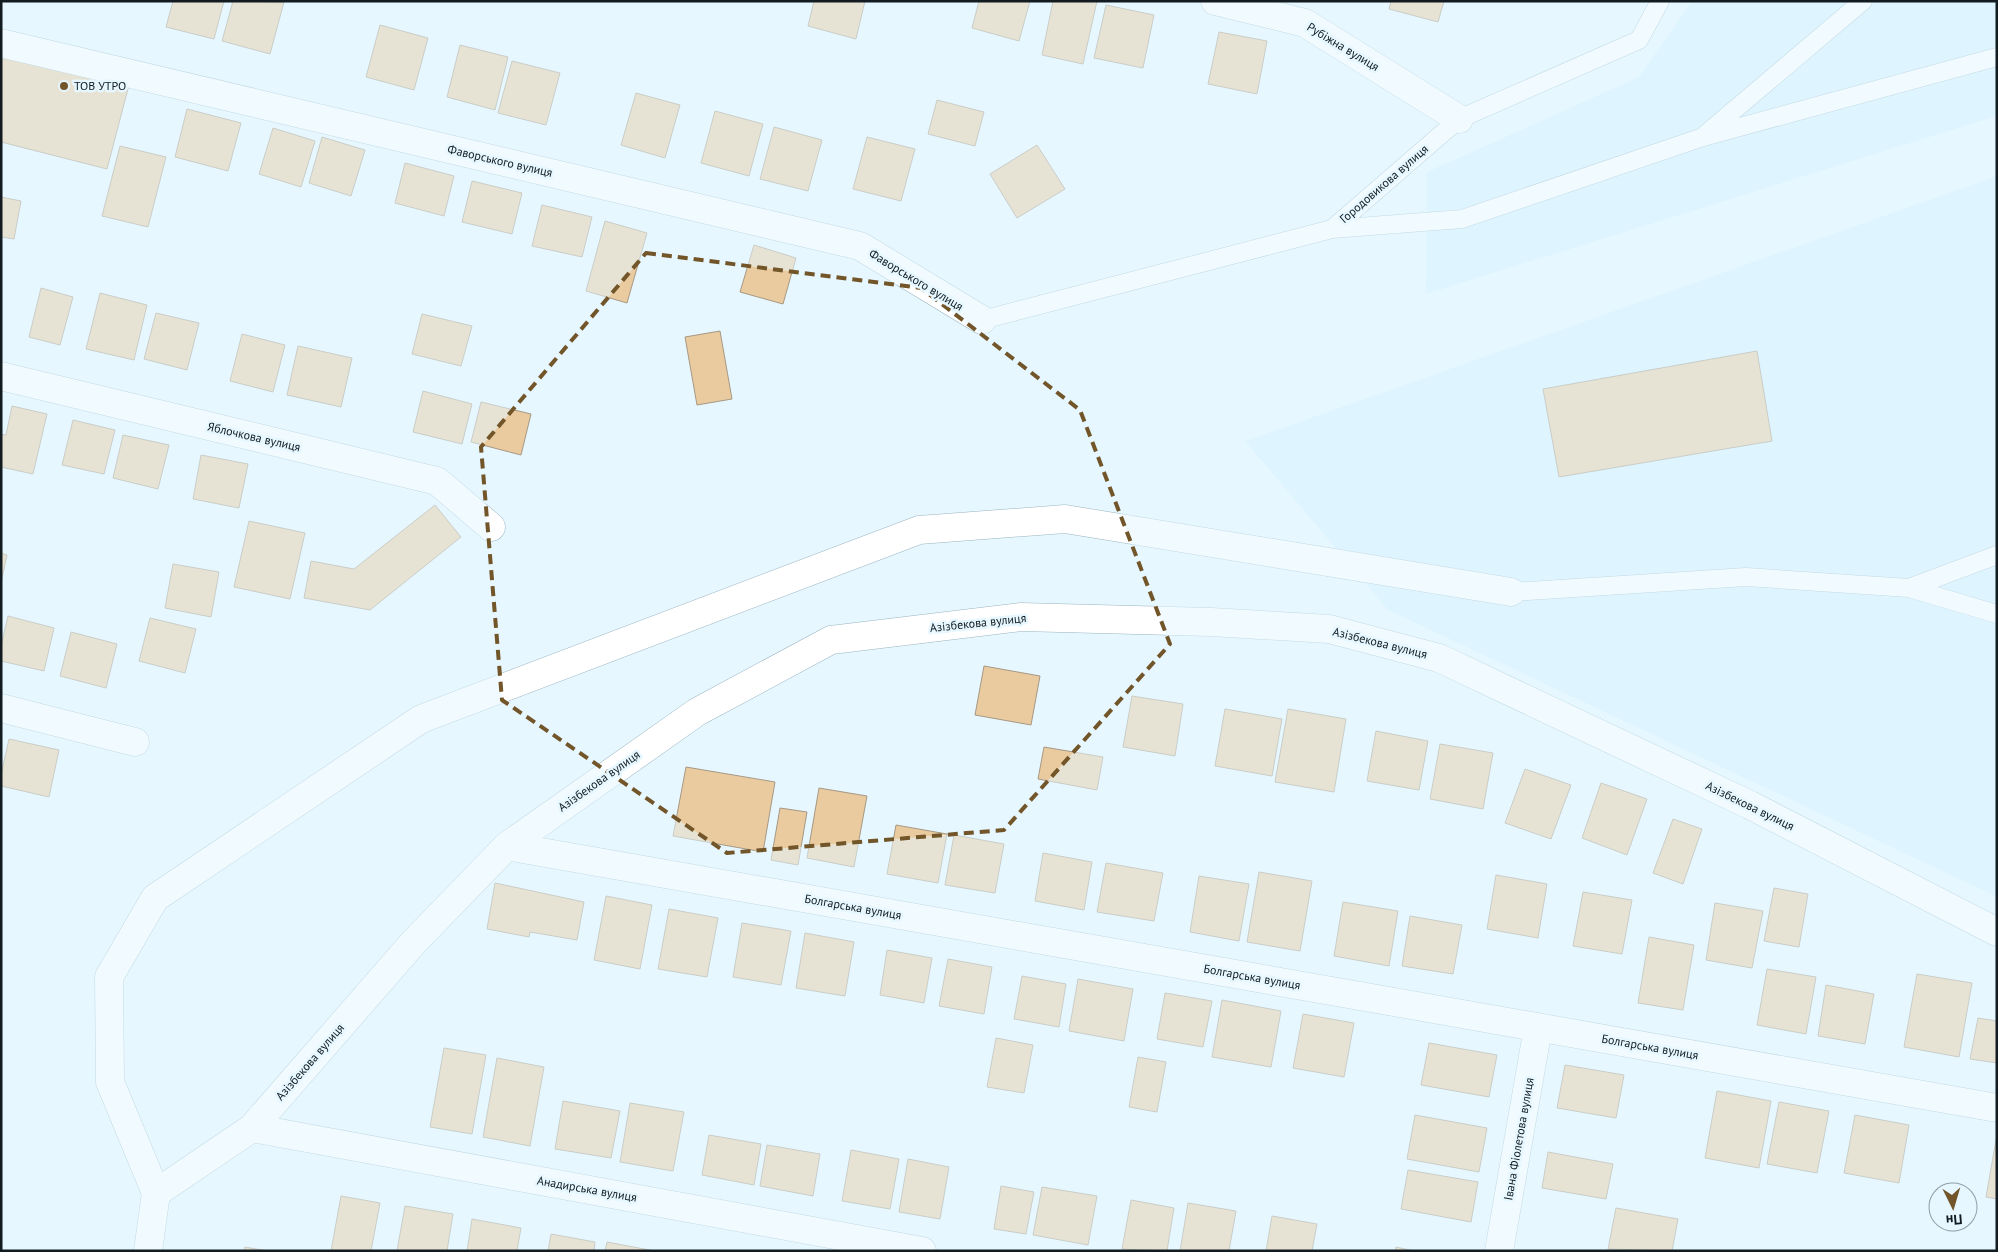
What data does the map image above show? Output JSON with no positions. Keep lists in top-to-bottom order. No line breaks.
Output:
{"streets":{"street":["Рубіжна вулиця","Фаворського вулиця","Яблочкова вулиця","Азізбекова вулиця","Болгарська вулиця","Івана Фіолетова вулиця","Анадирська вулиця"],"lane":["Городовикова вулиця"]},"crossings":[["Рубіжна вулиця","Городовикова вулиця"],["Фаворського вулиця","Городовикова вулиця"],["Азізбекова вулиця","Болгарська вулиця"],["Азізбекова вулиця","Анадирська вулиця"],["Болгарська вулиця","Івана Фіолетова вулиця"]],"places":["ТОВ УТРО"],"north":"bottom"}
